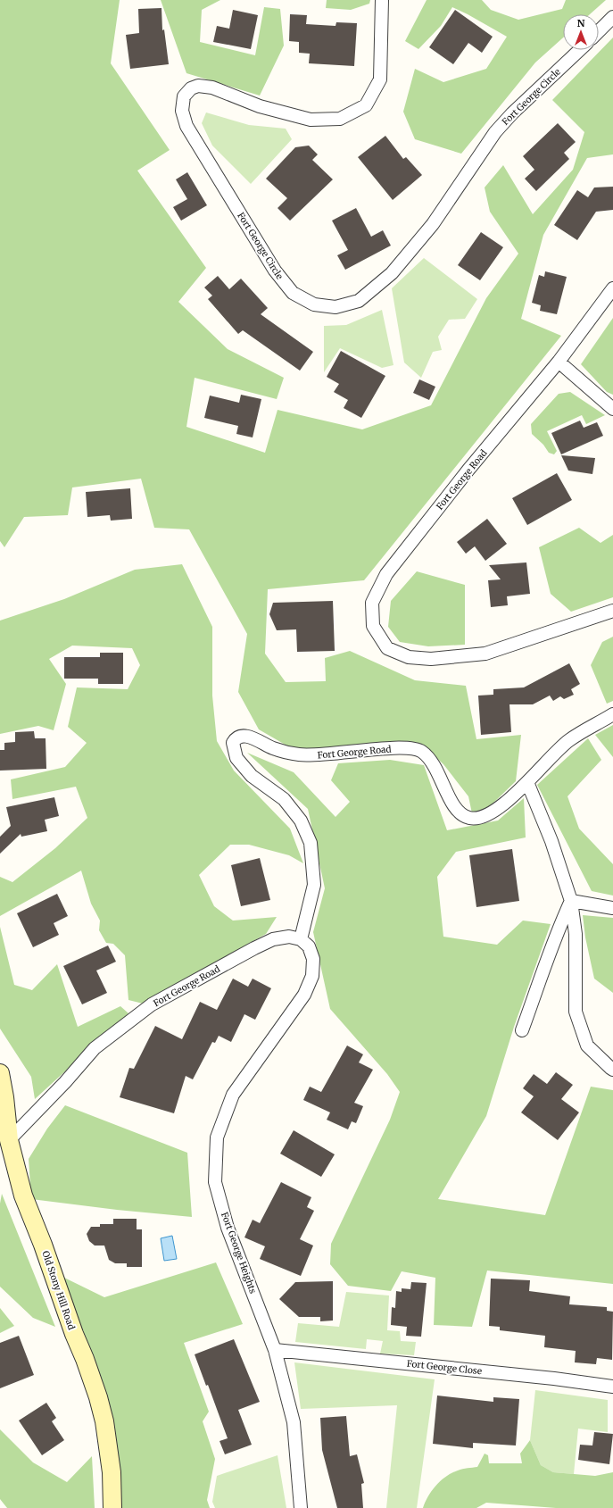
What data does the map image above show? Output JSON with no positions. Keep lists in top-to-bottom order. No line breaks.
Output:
{"streets":{"street":["Fort George Circle","Fort George Road","Fort George Heights","Old Stony Hill Road","Fort George Close"]},"crossings":[["Fort George Road","Fort George Heights"],["Fort George Road","Old Stony Hill Road"],["Fort George Heights","Fort George Close"]],"north":"top"}
